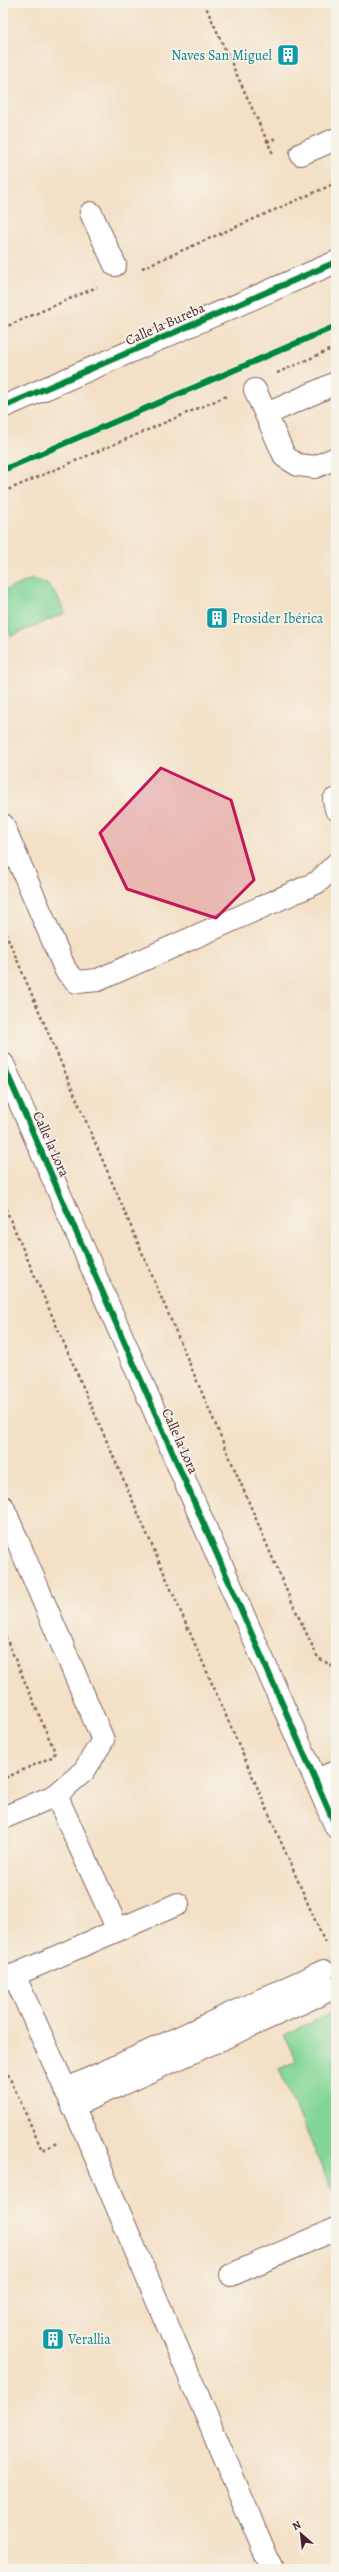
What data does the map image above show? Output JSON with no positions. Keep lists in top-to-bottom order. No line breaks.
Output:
{"streets":{"street":["Calle la Bureba","Calle la Lora"]},"places":{"building":["Naves San Miguel","Prosider Ibérica","Verallia"]},"north":"top left"}
